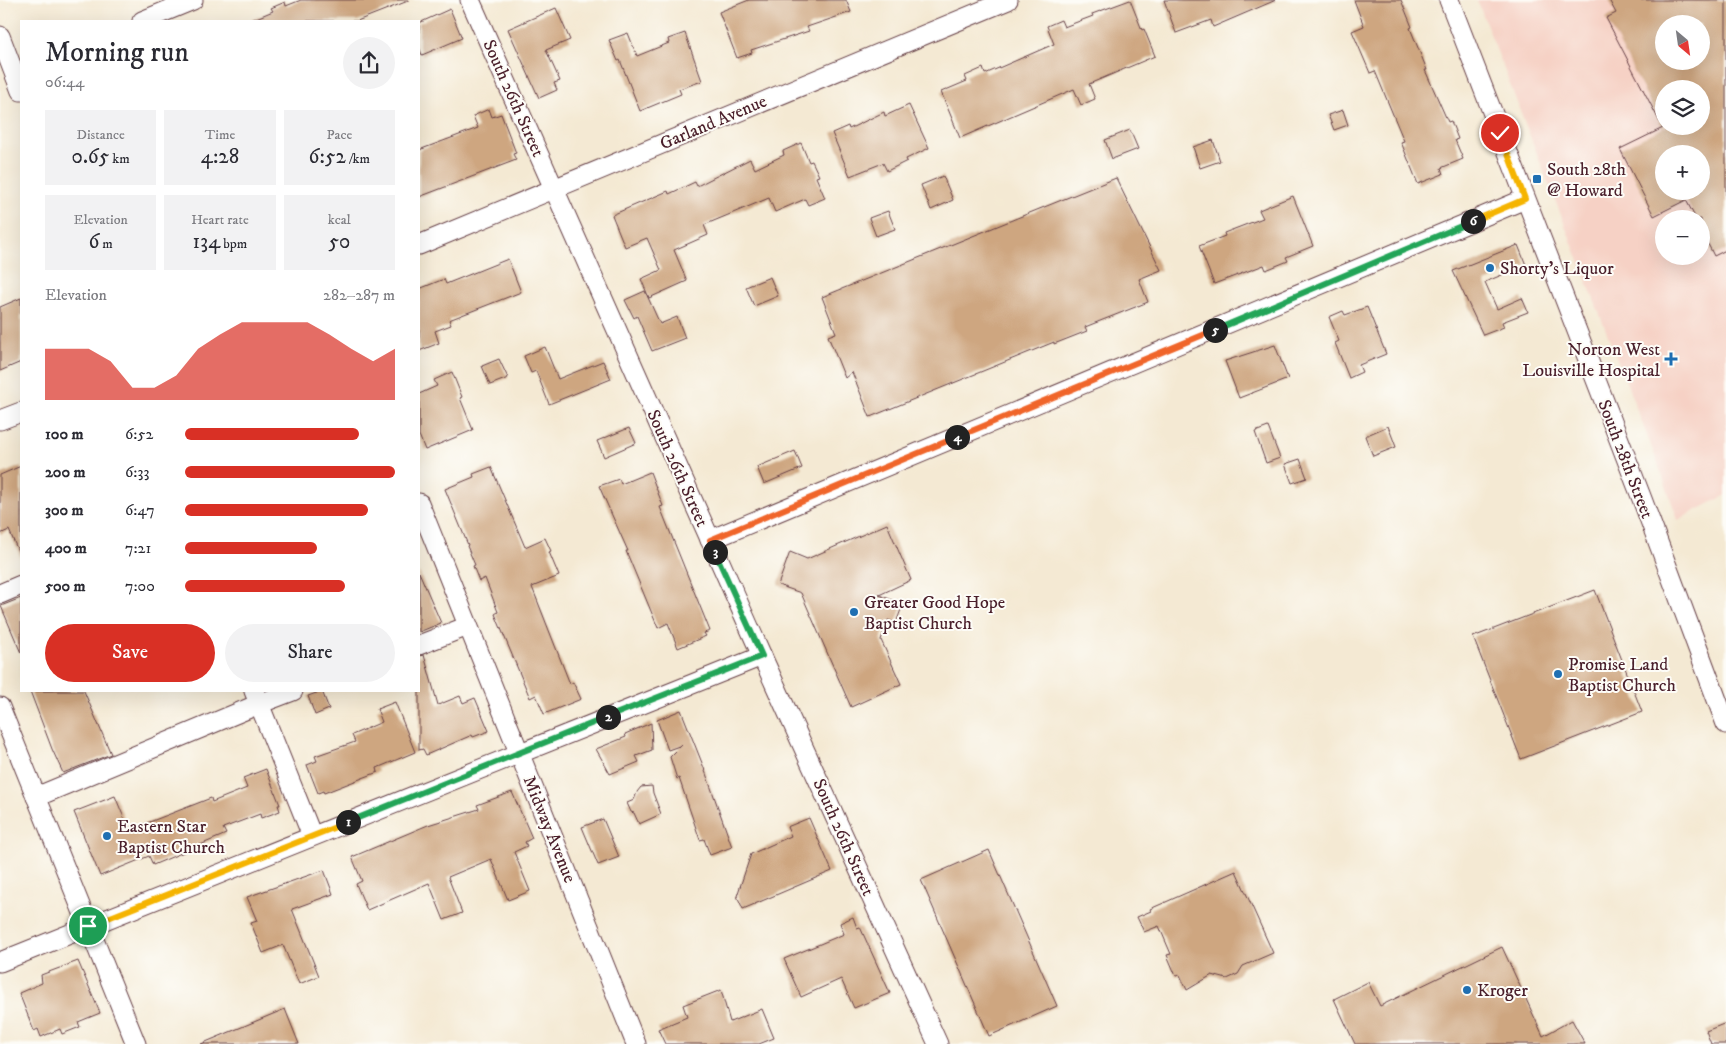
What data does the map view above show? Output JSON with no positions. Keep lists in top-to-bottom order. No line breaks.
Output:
{"streets":{"street":["South 26th Street","Garland Avenue","South 28th Street","Midway Avenue"]},"crossings":[["South 26th Street","Garland Avenue"]],"places":{"transit":["South 28th @ Howard"],"other":["Shorty's Liquor","Greater Good Hope Baptist Church","Promise Land Baptist Church","Eastern Star Baptist Church","Kroger"],"health":["Norton West Louisville Hospital"]},"north":"bottom right","page":{"map_buttons":["+","−"],"heading":["Morning run","06:44"],"stats":[["Distance","0.65 km"],["Time","4:28"],["Pace","6:52 /km"],["Elevation","6 m"],["Heart rate","134 bpm"],["kcal","50"]],"pins":["6","5","4","3","2","1"],"chart":["Elevation","282–287 m"],"list":[{"name":"100 m","note":"6:52"},{"name":"200 m","note":"6:33"},{"name":"300 m","note":"6:47"},{"name":"400 m","note":"7:21"},{"name":"500 m","note":"7:00"}],"buttons":["Save","Share"]}}
